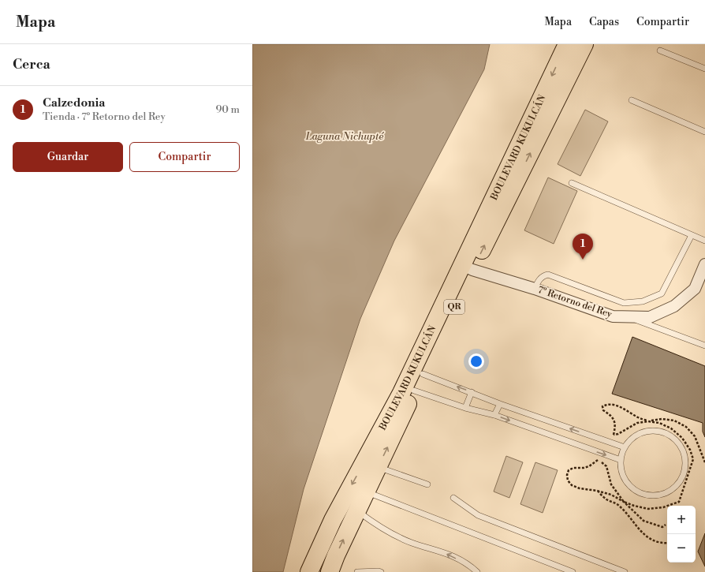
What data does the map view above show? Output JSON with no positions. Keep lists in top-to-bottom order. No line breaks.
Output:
{"streets":{"main road":["BOULEVARD KUKULCÁN","QR"],"street":["7º Retorno del Rey"]},"crossings":[["BOULEVARD KUKULCÁN","7º Retorno del Rey"]],"water":["Laguna Nichupté"],"page":{"header":"Mapa","nav":["Mapa","Capas","Compartir"],"heading":"Cerca","list":[{"mark":"1","name":"Calzedonia","note":"Tienda · 7º Retorno del Rey","value":"90 m"}],"buttons":["Guardar","Compartir"],"pins":"1","map_buttons":["+","−"]}}
